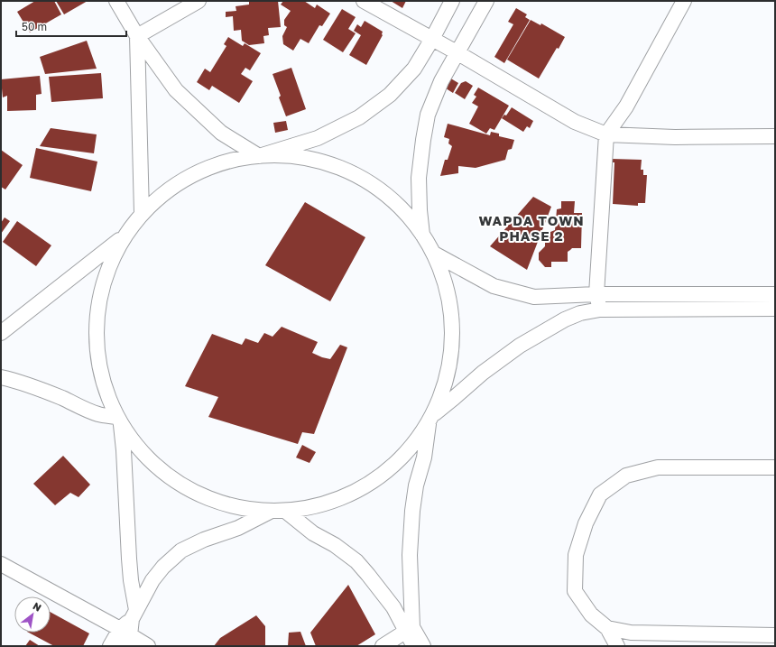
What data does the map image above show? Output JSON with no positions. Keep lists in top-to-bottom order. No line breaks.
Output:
{"districts":["WAPDA TOWN PHASE 2"],"scale_bar":"50 m","north":"top right"}
